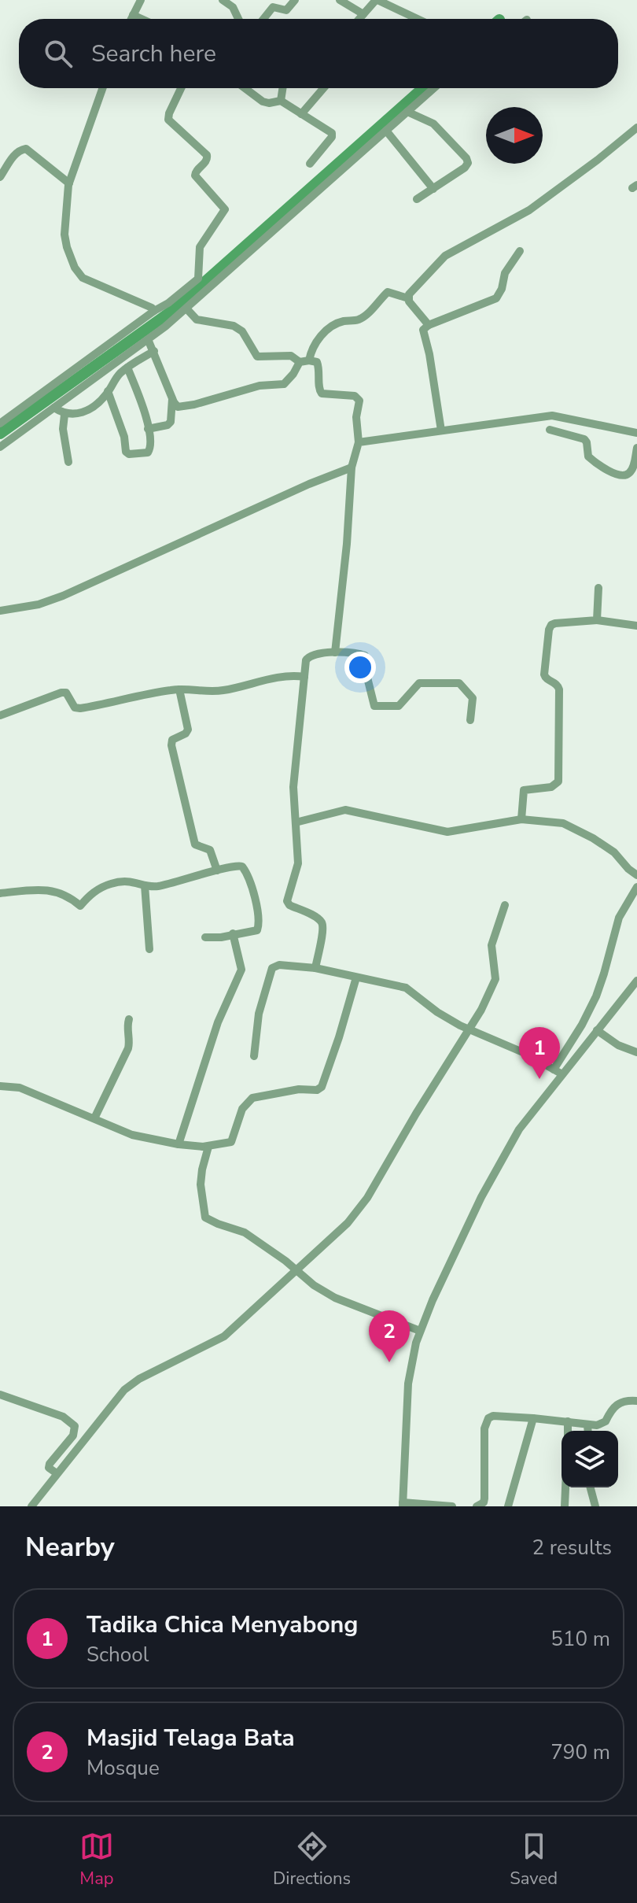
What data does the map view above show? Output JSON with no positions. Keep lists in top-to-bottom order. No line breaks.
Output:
{"north":"right","page":{"search":"Search here","pins":["1","2"],"heading":["Nearby","2 results"],"list":[{"mark":"1","name":"Tadika Chica Menyabong","note":"School","value":"510 m"},{"mark":"2","name":"Masjid Telaga Bata","note":"Mosque","value":"790 m"}],"nav":["Map","Directions","Saved"]}}
